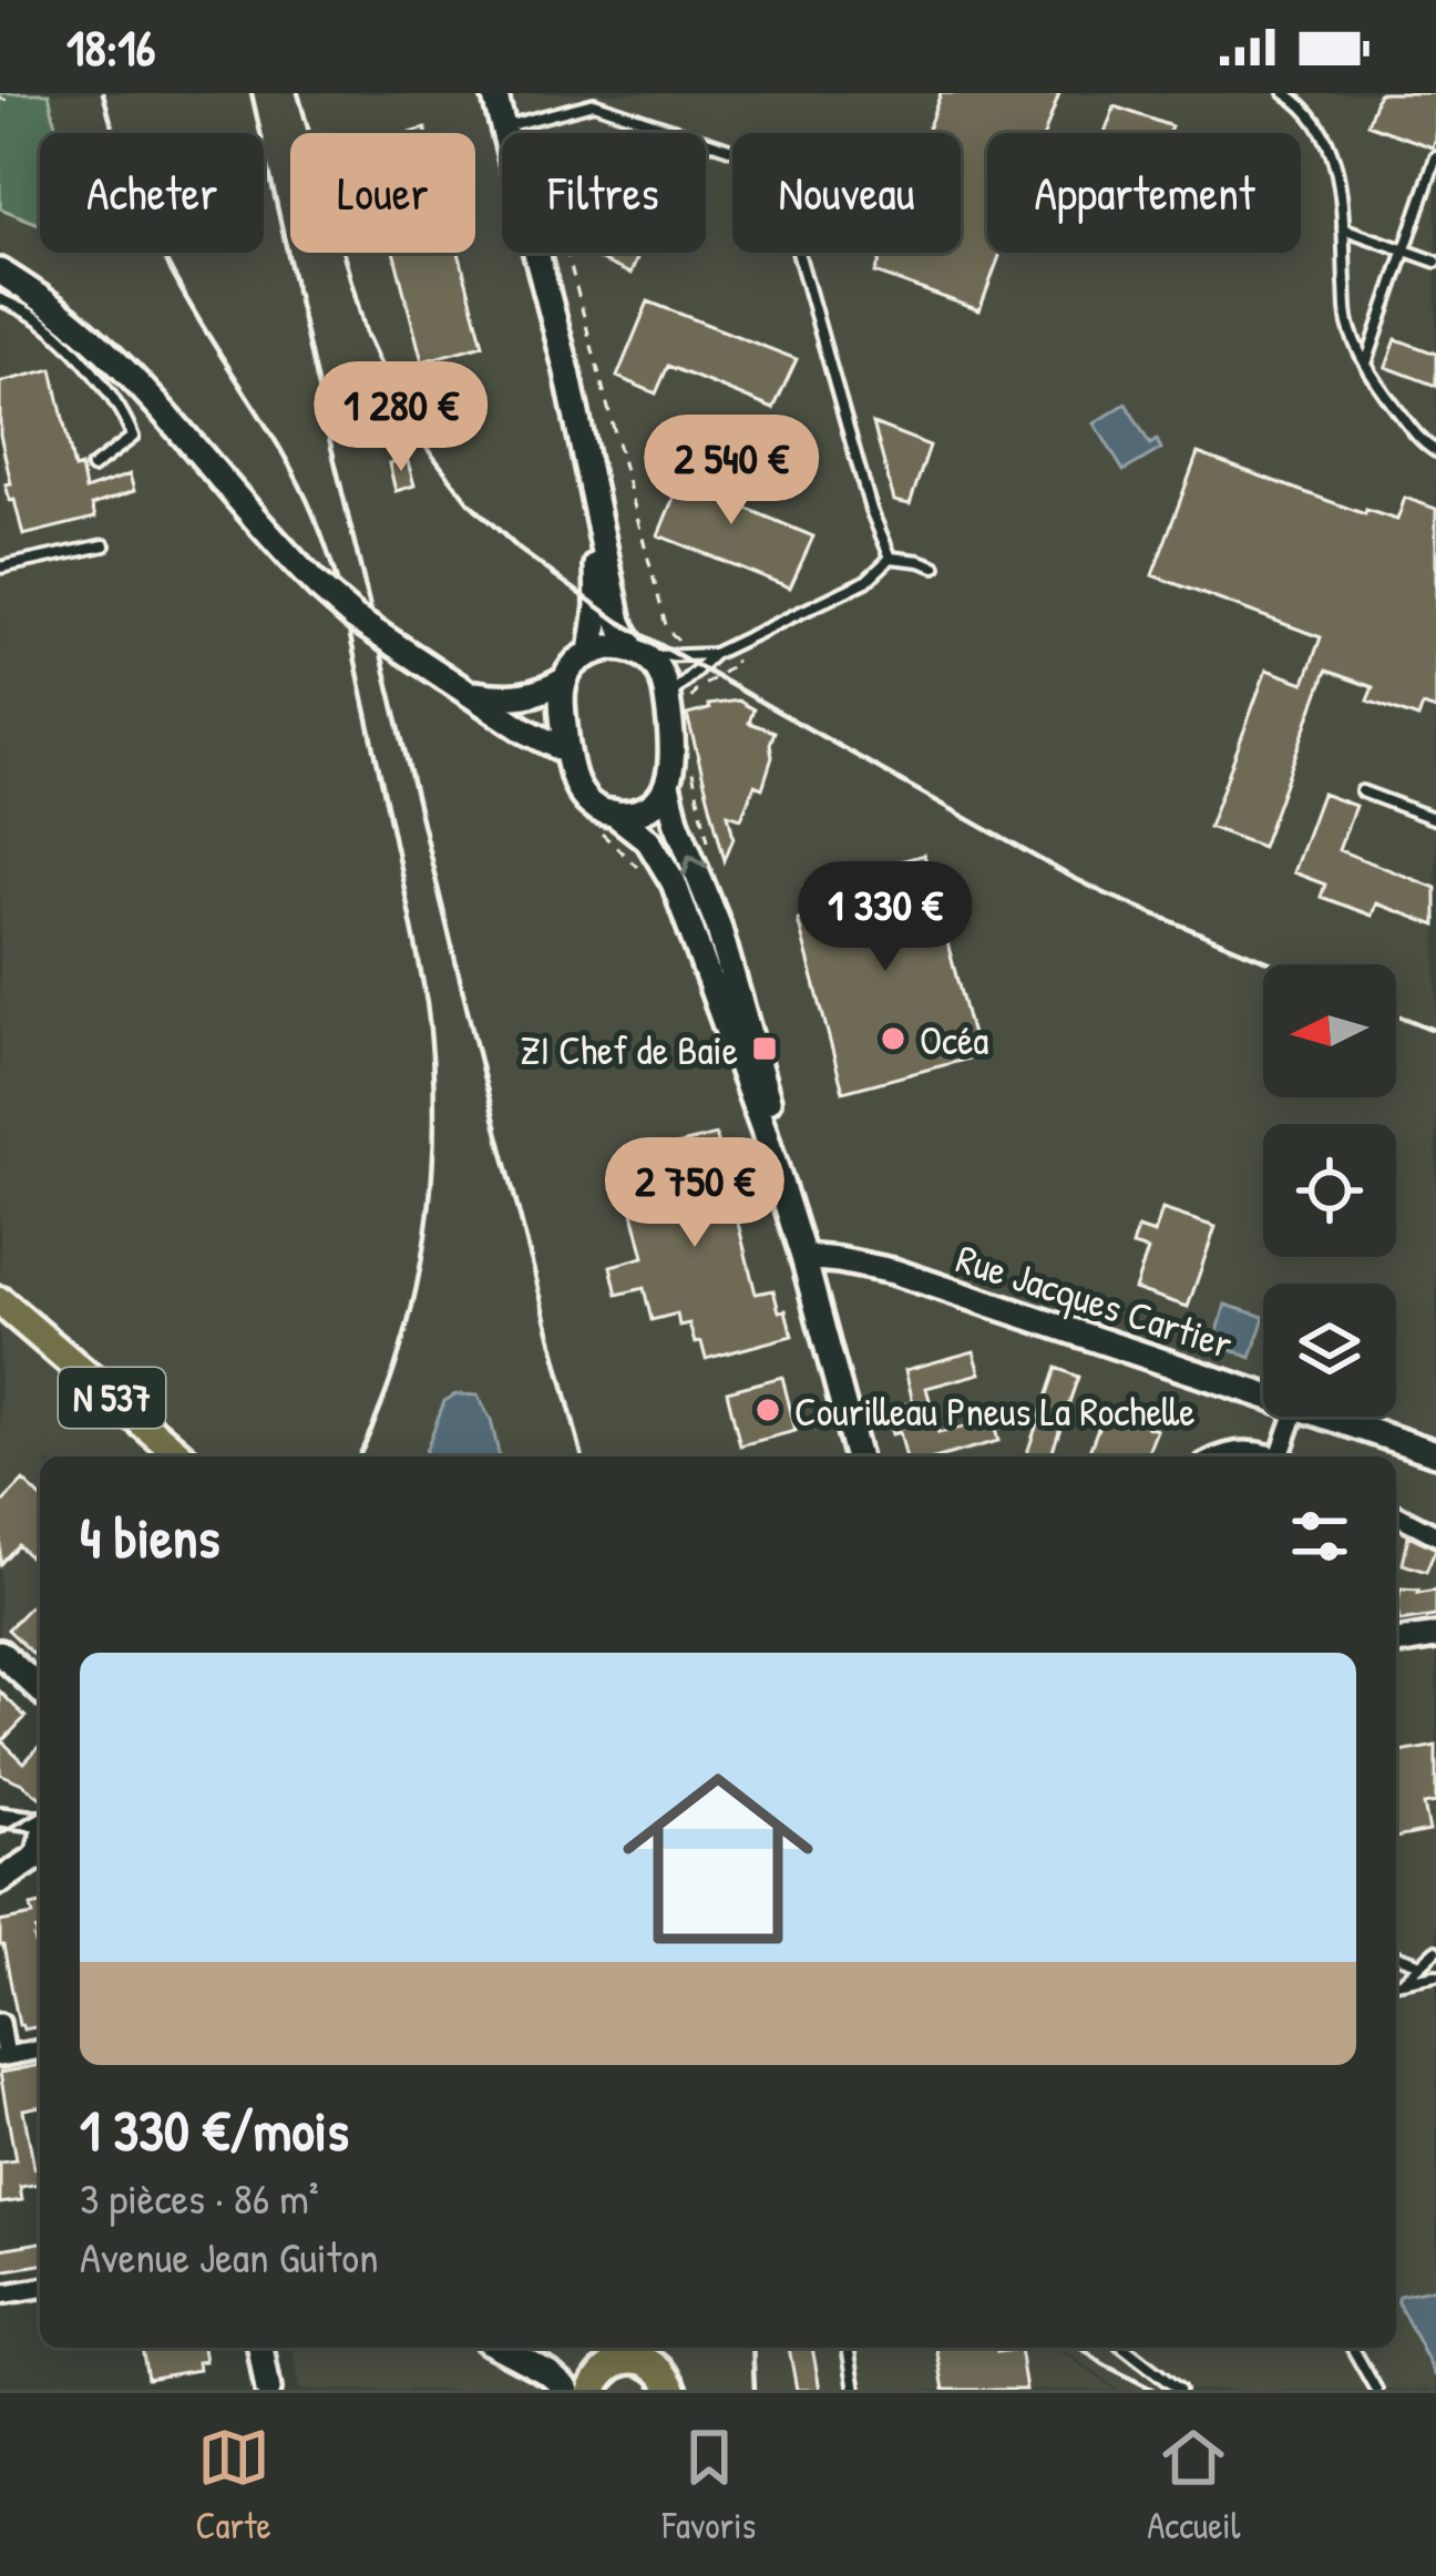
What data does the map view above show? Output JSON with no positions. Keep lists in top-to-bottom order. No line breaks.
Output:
{"streets":{"main road":["Rue Jacques Cartier","N 537"]},"places":{"other":["Océa","Courilleau Pneus La Rochelle"],"transit":["ZI Chef de Baie"]},"north":"left","page":{"status":"18:16","chip":["Acheter","Louer","Filtres","Nouveau","Appartement"],"price":["1 280 €","2 540 €","1 330 €","2 750 €"],"heading":"4 biens","list":[{"name":"1 330 €/mois","note":"3 pièces · 86 m² · Avenue Jean Guiton"}],"tabs":["Carte","Favoris","Accueil"]}}
